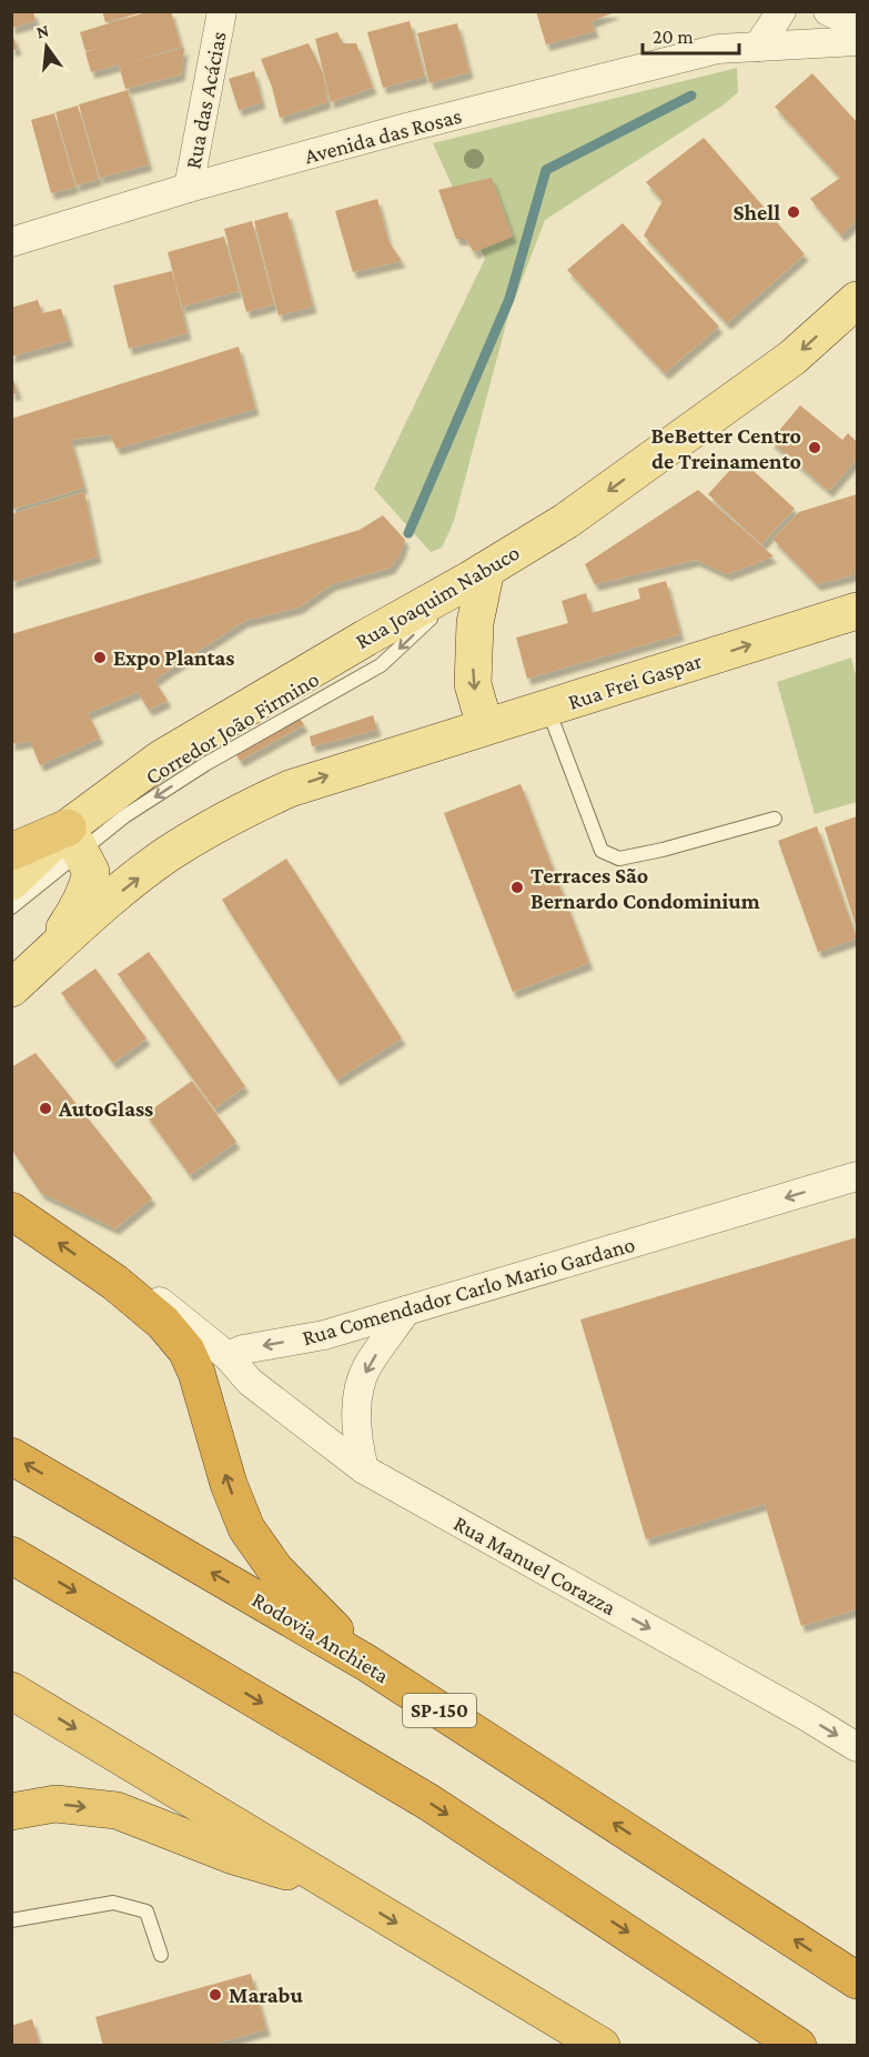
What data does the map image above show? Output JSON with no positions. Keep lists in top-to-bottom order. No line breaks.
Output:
{"streets":{"highway":["Rodovia Anchieta","SP-150"],"main road":["Rua Joaquim Nabuco","Rua Frei Gaspar"],"street":["Rua das Acácias","Avenida das Rosas","Rua Comendador Carlo Mario Gardano","Rua Manuel Corazza"]},"crossings":[["Rua das Acácias","Avenida das Rosas"],["Rua Comendador Carlo Mario Gardano","Rua Manuel Corazza"]],"one_way":["Rua Joaquim Nabuco","Rua Frei Gaspar","Rua Comendador Carlo Mario Gardano","Rua Manuel Corazza"],"places":["Shell","BeBetter Centro de Treinamento","Expo Plantas","Terraces São Bernardo Condominium","AutoGlass","Marabu"],"scale_bar":"20 m","north":"top"}
